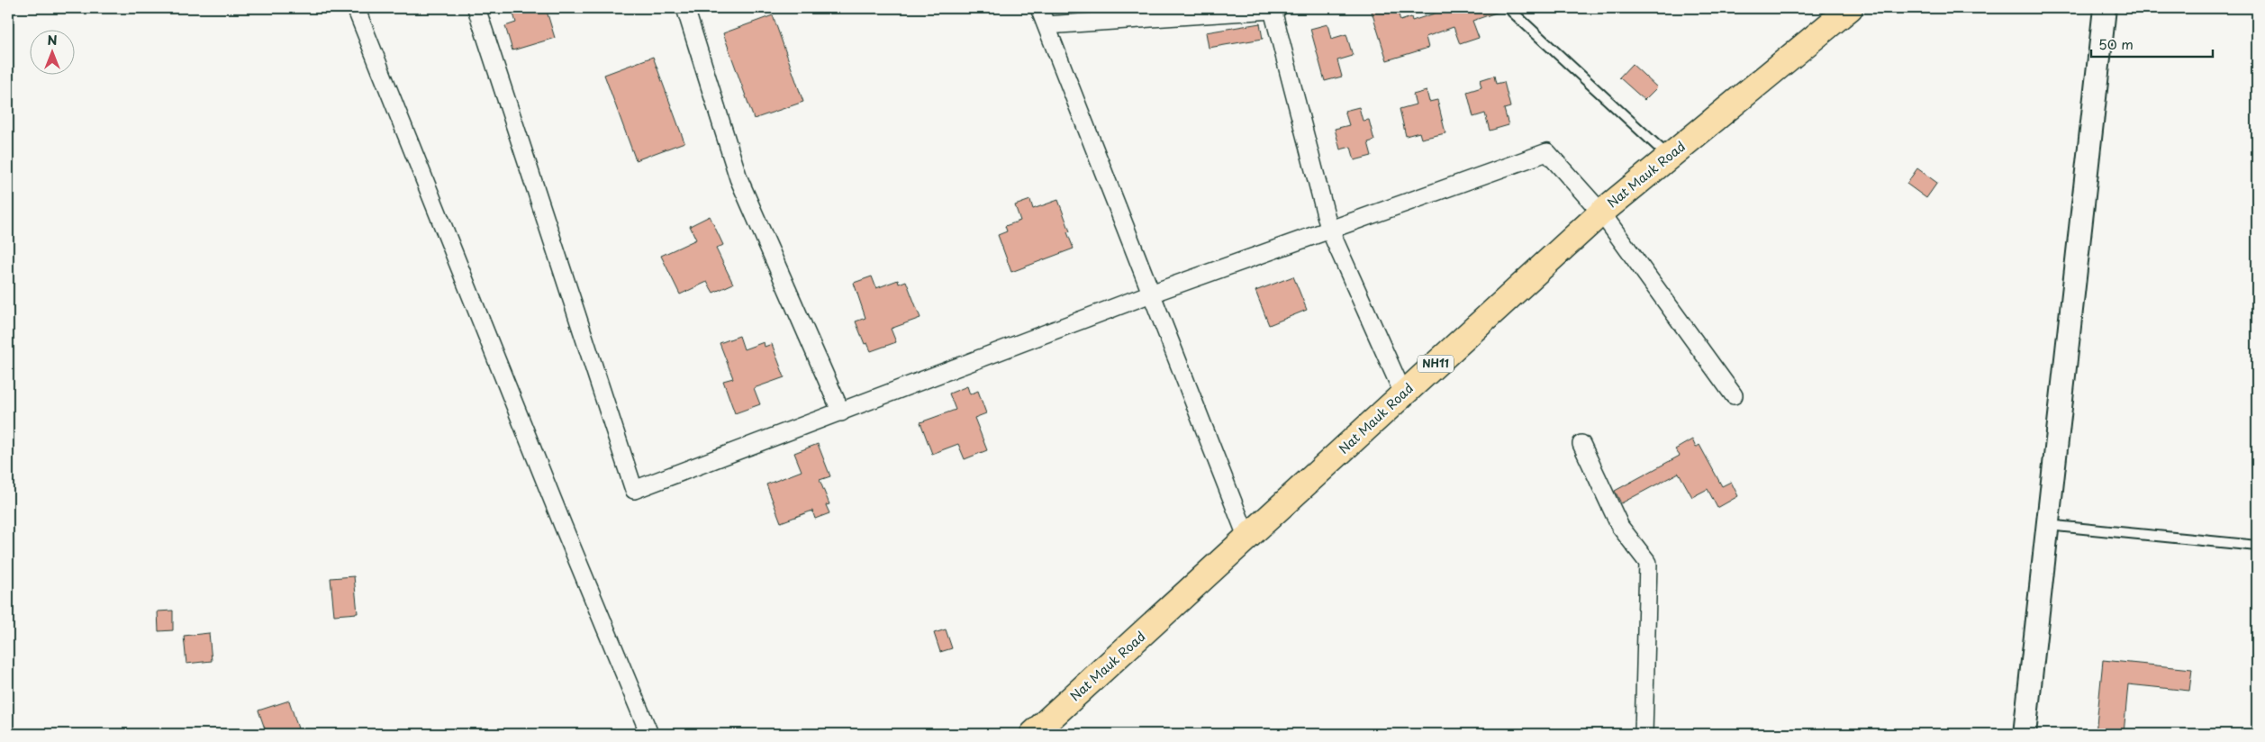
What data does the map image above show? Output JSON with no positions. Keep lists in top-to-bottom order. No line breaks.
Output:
{"streets":{"highway":["Nat Mauk Road","NH11"]},"scale_bar":"50 m","north":"top"}
